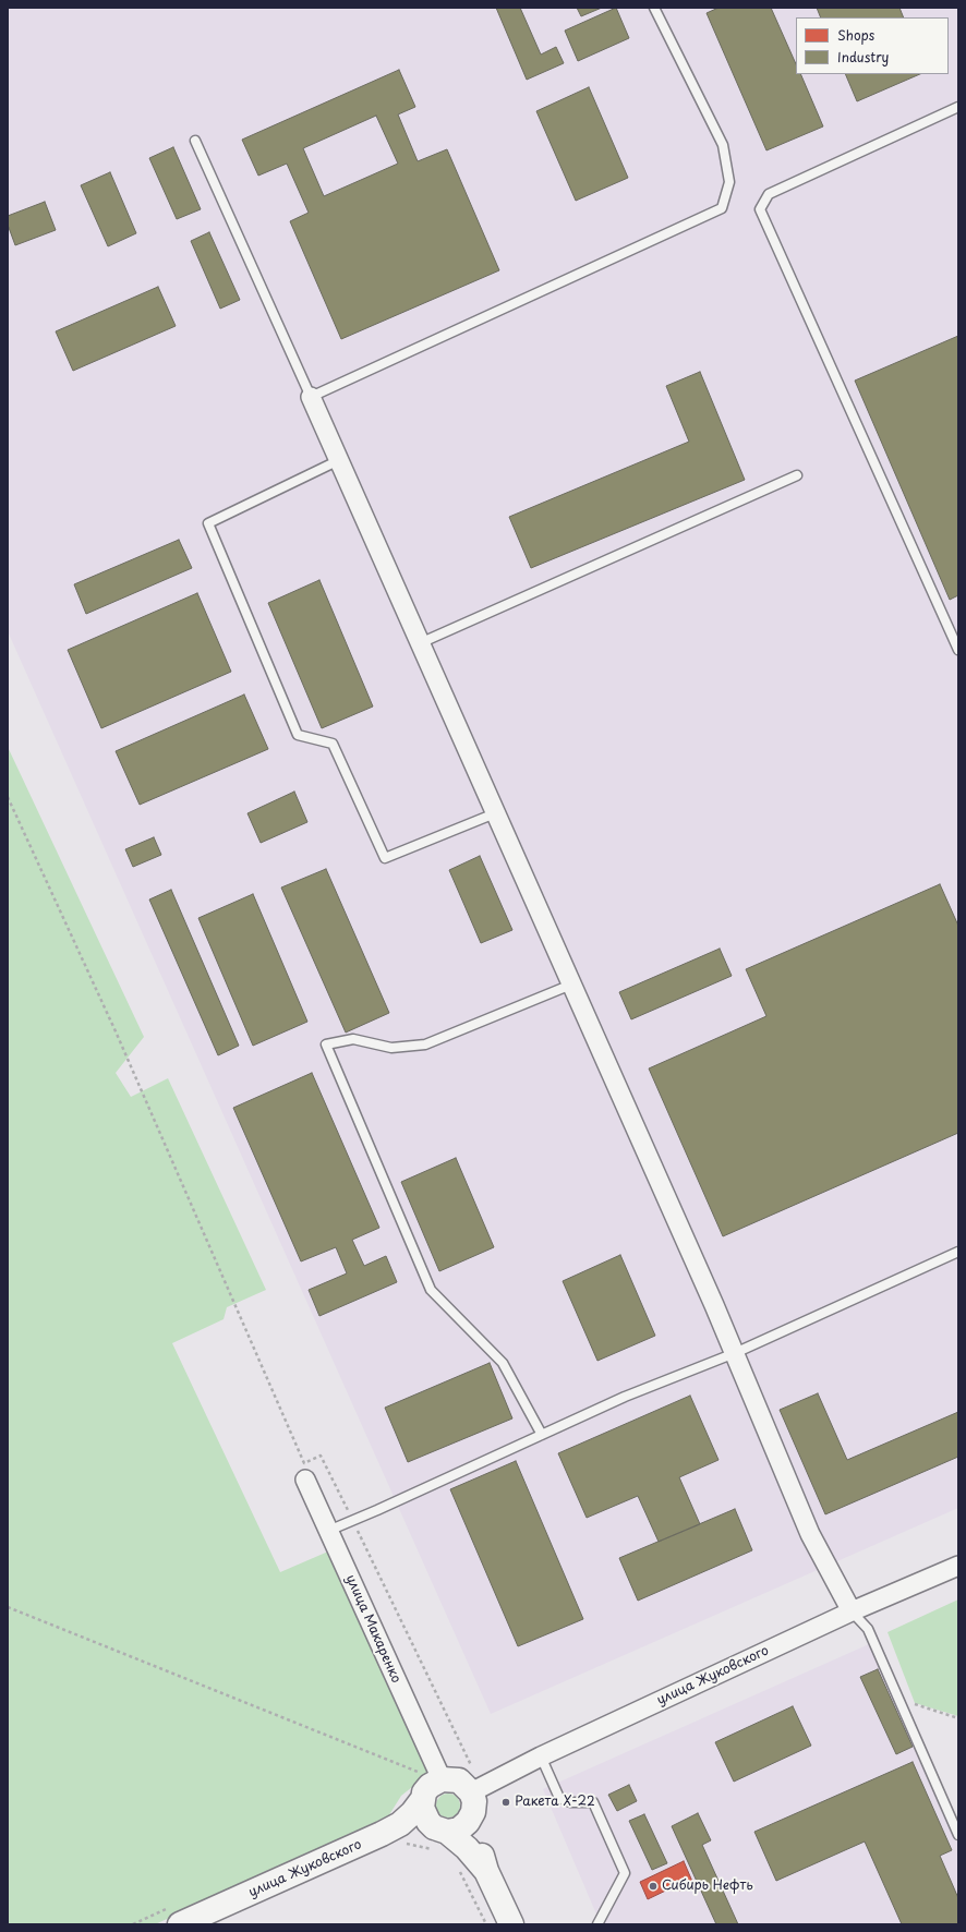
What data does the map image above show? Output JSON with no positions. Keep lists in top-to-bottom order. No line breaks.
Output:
{"streets":{"street":["улица Макаренко","улица Жуковского"]},"crossings":[["улица Макаренко","улица Жуковского"]],"places":["Ракета Х-22","Сибирь Нефть"],"legend":["Shops","Industry"]}
